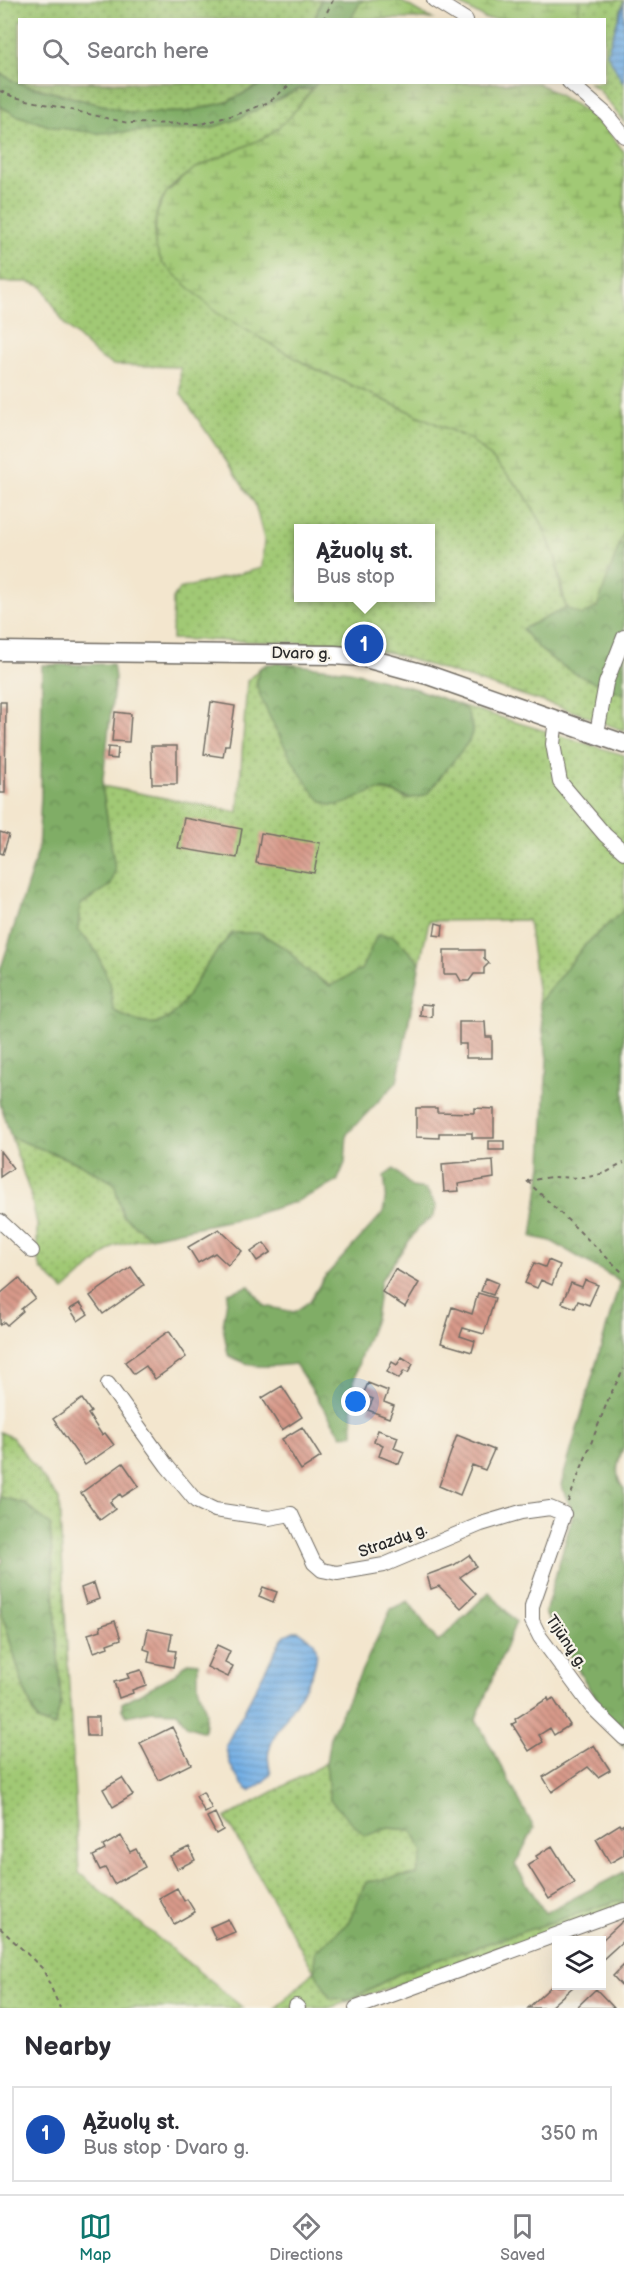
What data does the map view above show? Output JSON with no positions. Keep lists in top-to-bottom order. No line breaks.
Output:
{"streets":{"main road":["Dvaro g."],"street":["Strazdų g.","Tijūnų g."]},"crossings":[["Strazdų g.","Tijūnų g."]],"page":{"search":"Search here","popup":["Ąžuolų st.","Bus stop"],"pins":"1","heading":"Nearby","list":[{"mark":"1","name":"Ąžuolų st.","note":"Bus stop · Dvaro g.","value":"350 m"}],"nav":["Map","Directions","Saved"]}}
